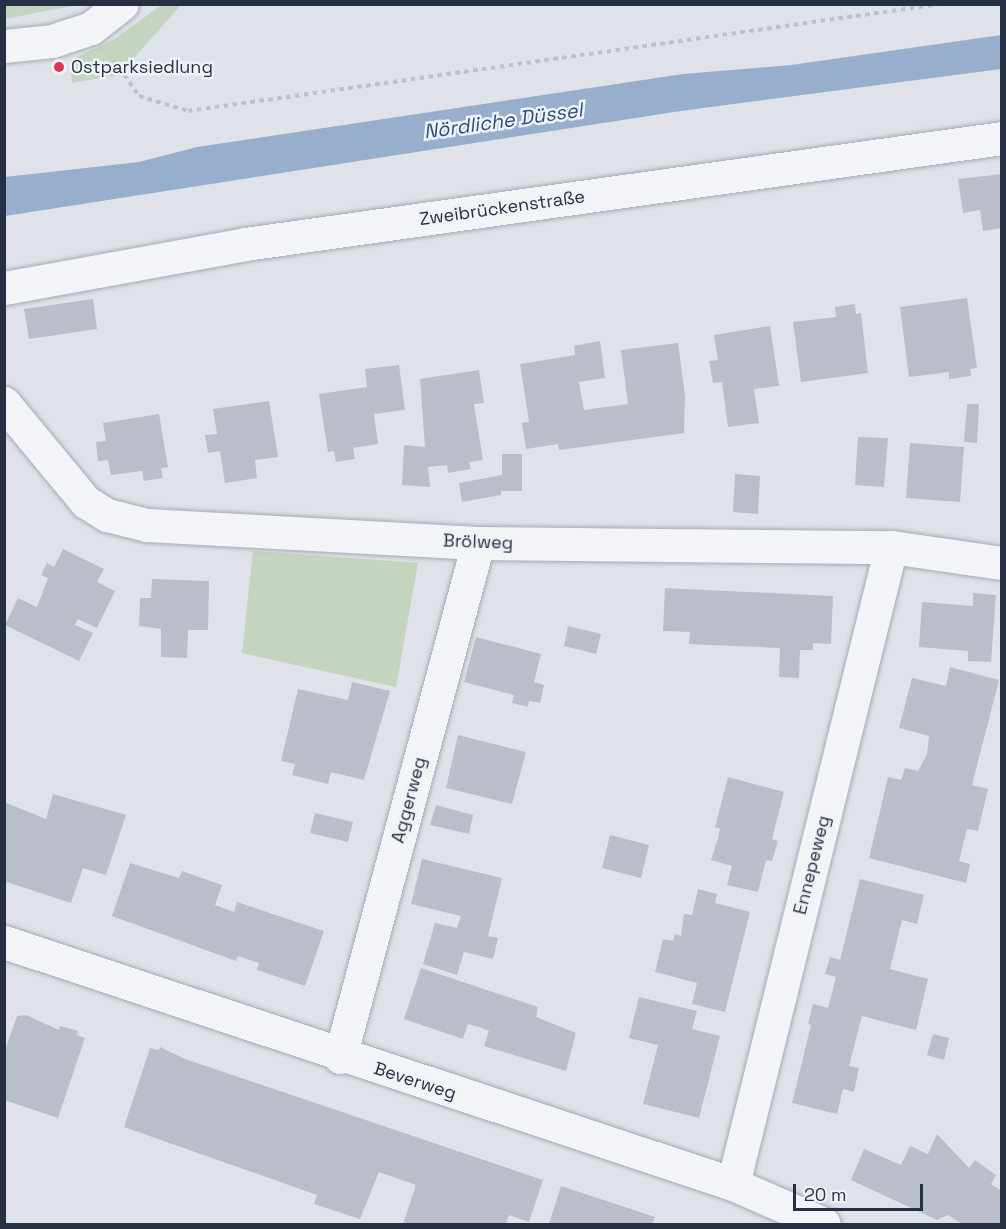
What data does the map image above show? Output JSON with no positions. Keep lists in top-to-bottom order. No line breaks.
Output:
{"streets":{"street":["Zweibrückenstraße","Brölweg","Aggerweg","Ennepeweg","Beverweg"]},"crossings":[["Brölweg","Aggerweg"],["Brölweg","Ennepeweg"],["Aggerweg","Beverweg"],["Ennepeweg","Beverweg"]],"water":["Nördliche Düssel"],"places":["Ostparksiedlung"],"scale_bar":"20 m"}
